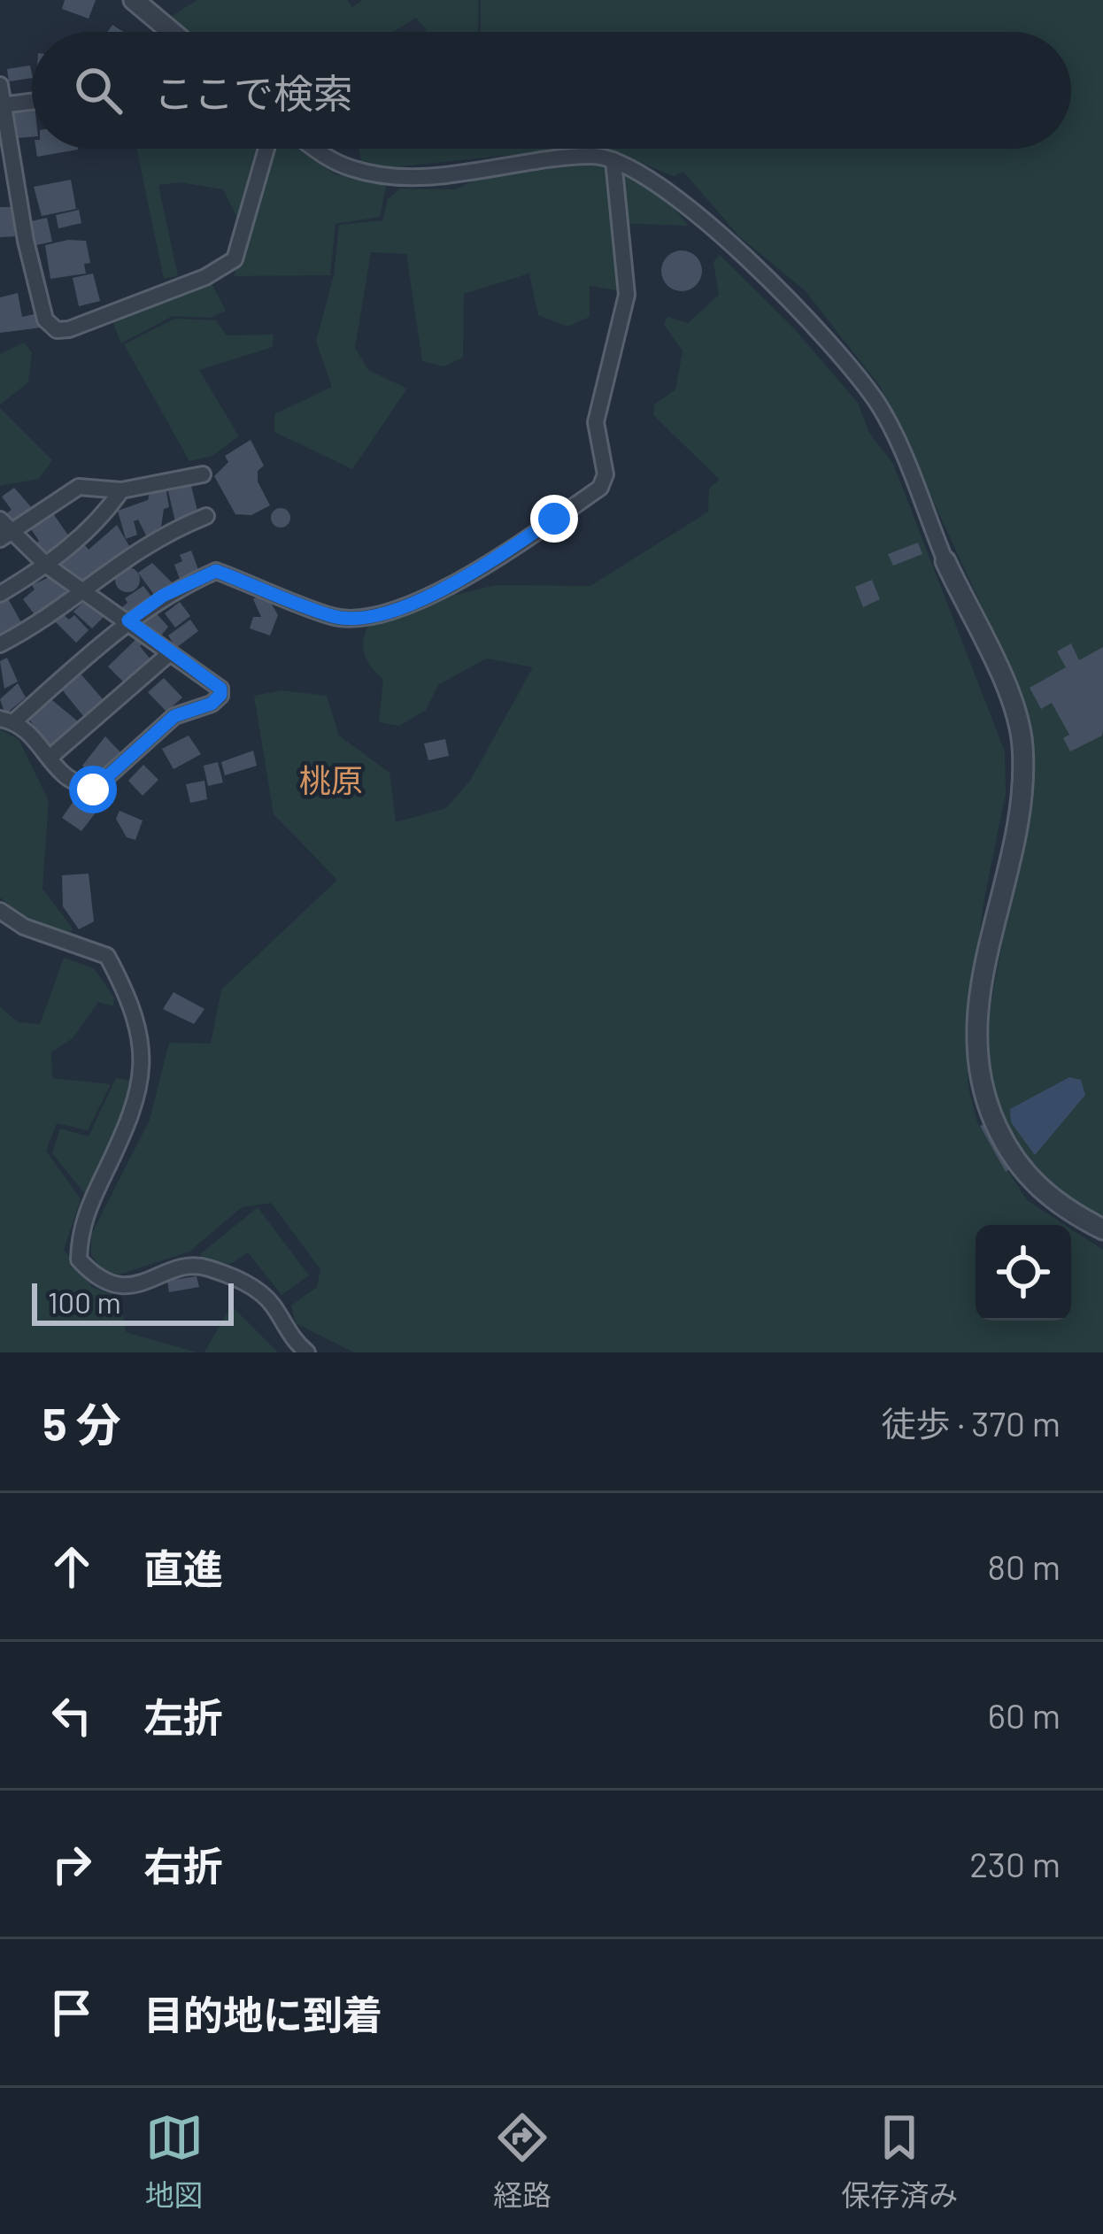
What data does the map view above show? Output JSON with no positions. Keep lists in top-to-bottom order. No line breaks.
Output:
{"districts":["桃原"],"scale_bar":"100 m","page":{"search":"ここで検索","scale":"100 m","heading":["5 分","徒歩 · 370 m"],"list":[["直進","80 m"],["左折","60 m"],["右折","230 m"],"目的地に到着"],"nav":["地図","経路","保存済み"]}}
